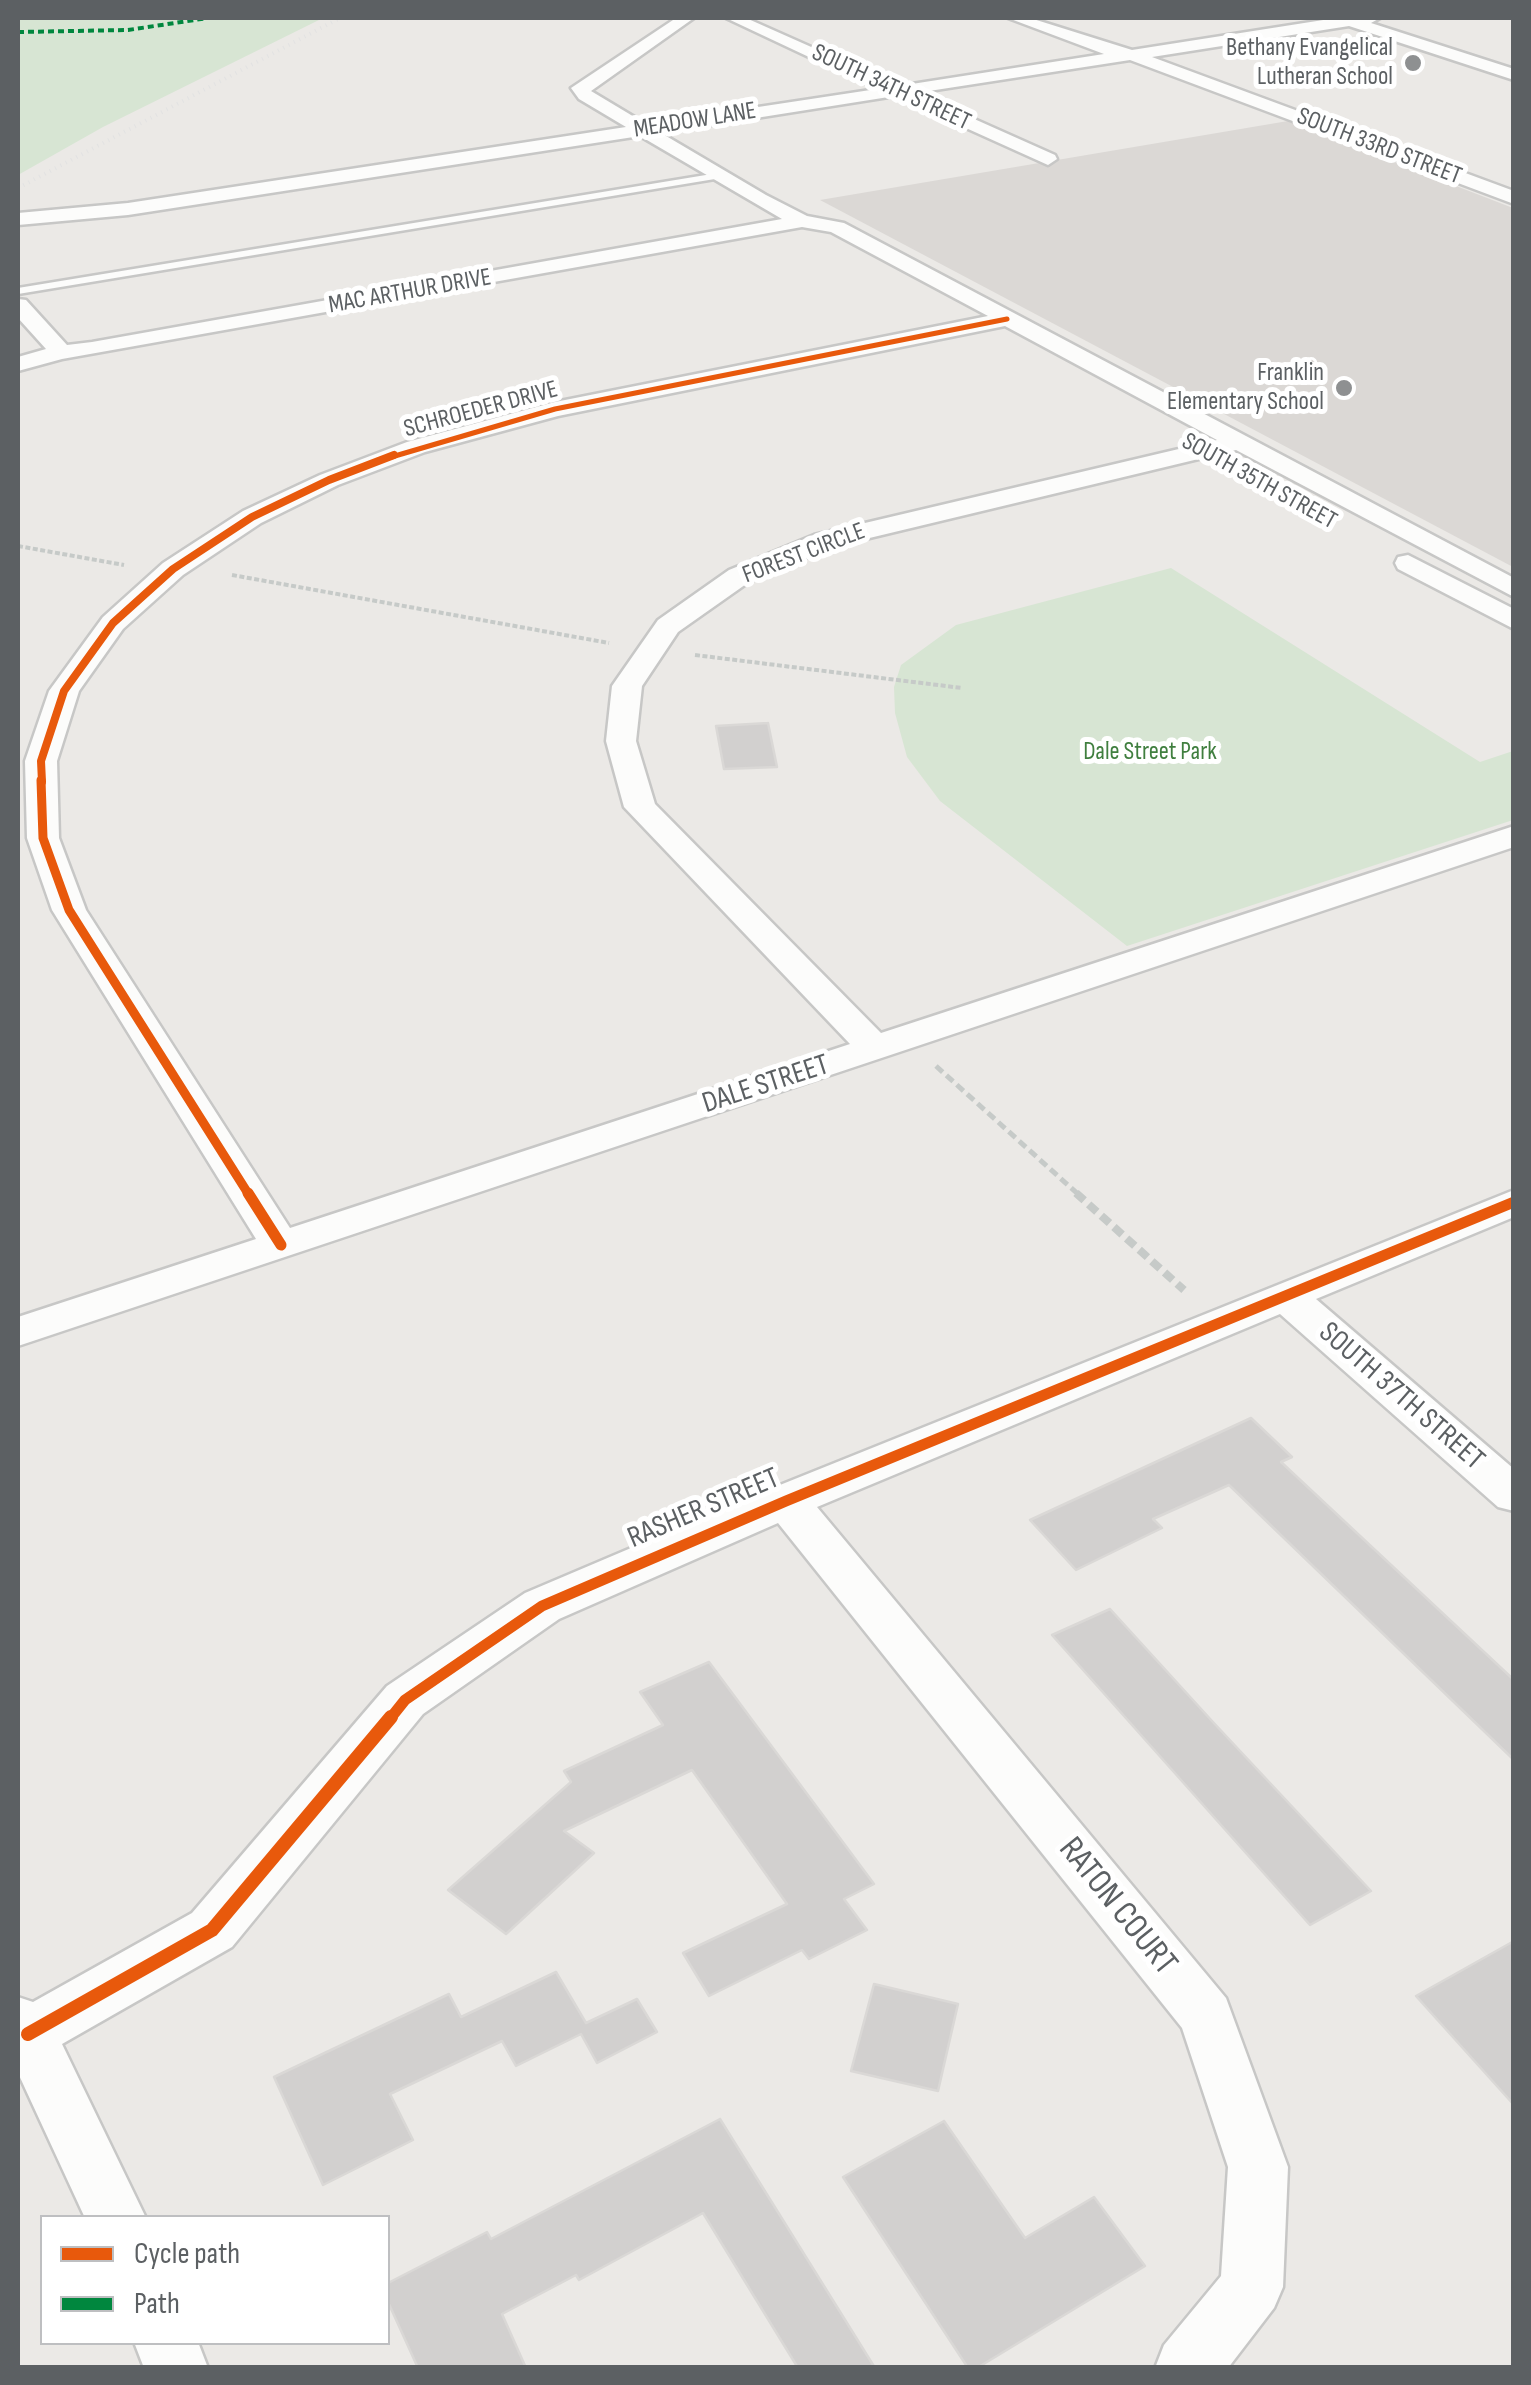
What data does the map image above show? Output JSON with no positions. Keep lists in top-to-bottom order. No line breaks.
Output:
{"streets":{"street":["SOUTH 34TH STREET","MEADOW LANE","SOUTH 33RD STREET","MAC ARTHUR DRIVE","SCHROEDER DRIVE","SOUTH 35TH STREET","FOREST CIRCLE","DALE STREET","SOUTH 37TH STREET","RASHER STREET","RATON COURT"]},"crossings":[["SOUTH 34TH STREET","MEADOW LANE"],["MEADOW LANE","SOUTH 33RD STREET"],["MEADOW LANE","SOUTH 35TH STREET"],["MAC ARTHUR DRIVE","SOUTH 35TH STREET"],["SCHROEDER DRIVE","SOUTH 35TH STREET"],["SCHROEDER DRIVE","DALE STREET"],["SOUTH 35TH STREET","FOREST CIRCLE"],["FOREST CIRCLE","DALE STREET"],["SOUTH 37TH STREET","RASHER STREET"],["RASHER STREET","RATON COURT"]],"parks":["Dale Street Park"],"places":["Bethany Evangelical Lutheran School","Franklin Elementary School"],"legend":["Cycle path","Path"]}
